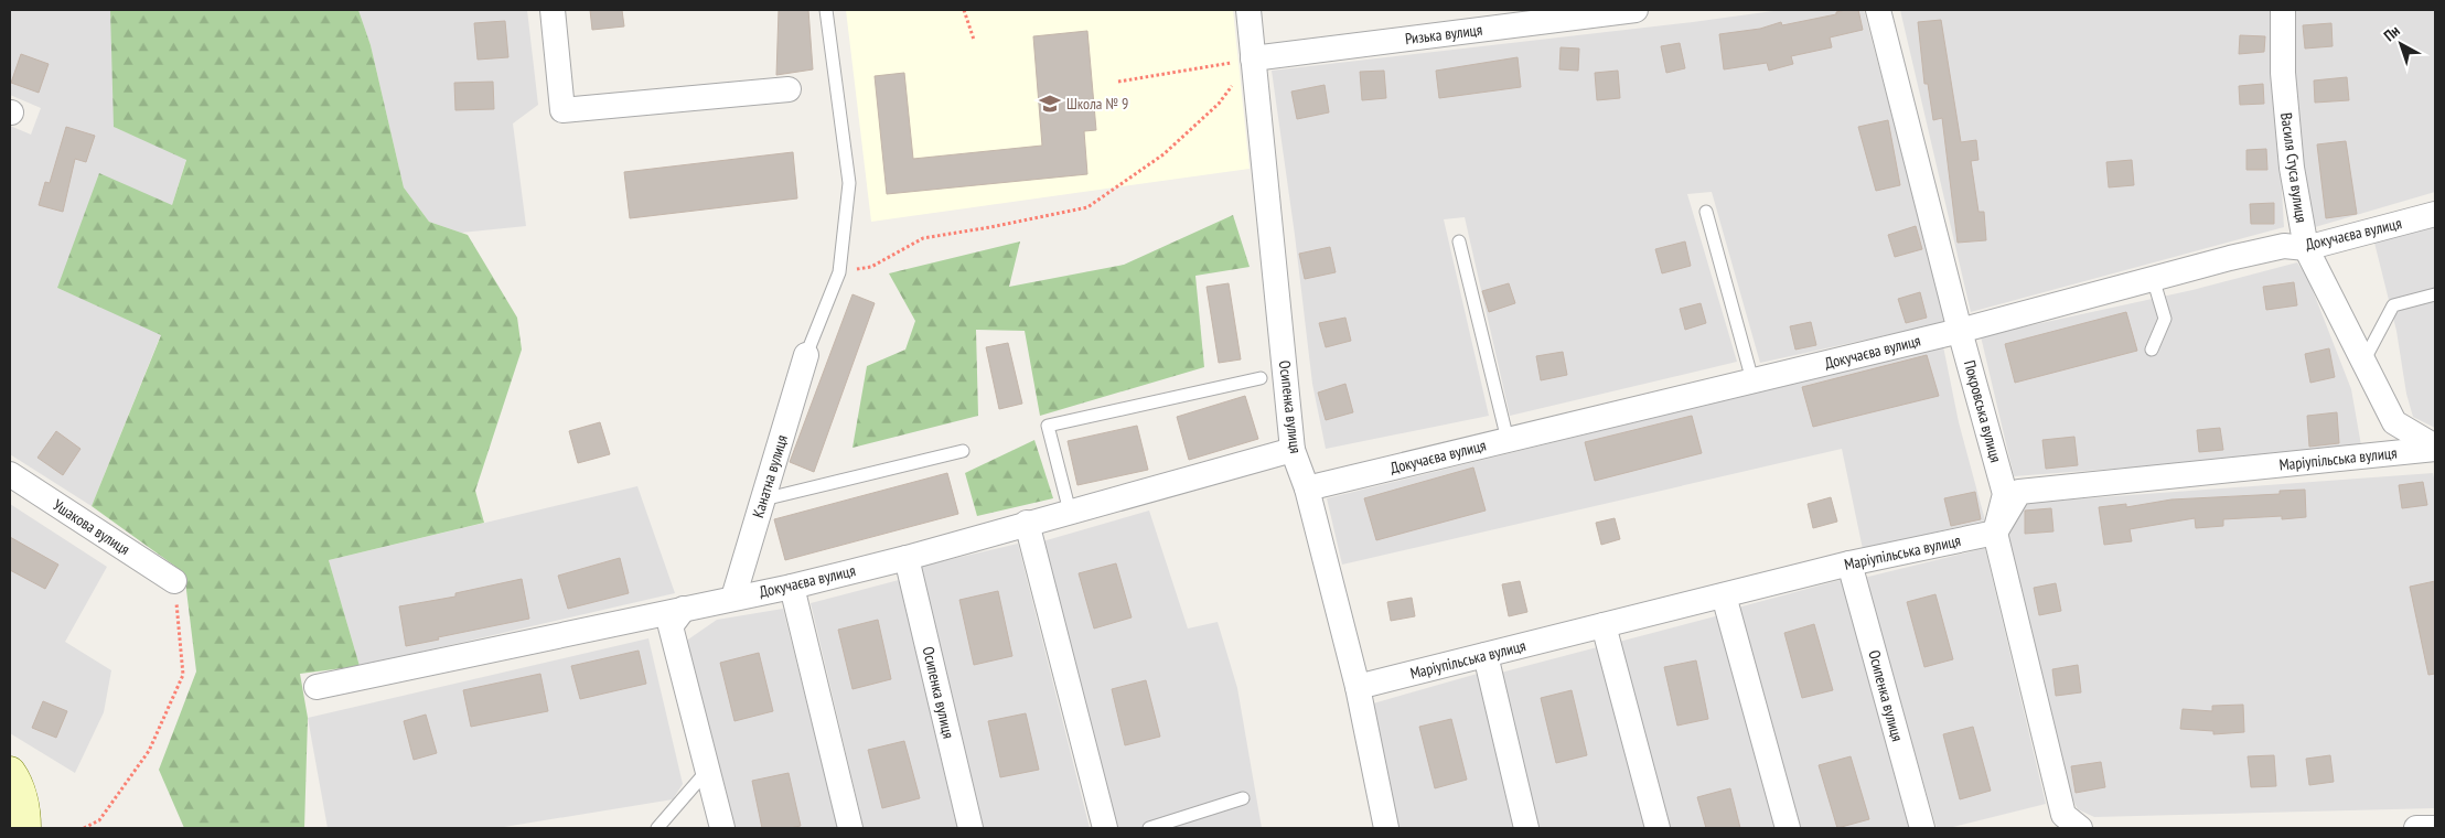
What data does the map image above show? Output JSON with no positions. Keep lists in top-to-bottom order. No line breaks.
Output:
{"streets":{"street":["Ризька вулиця","Василя Стуса вулиця","Докучаєва вулиця","Осипенка вулиця","Покровська вулиця","Маріупільська вулиця","Канатна вулиця","Ушакова вулиця"]},"crossings":[["Ризька вулиця","Осипенка вулиця"],["Василя Стуса вулиця","Докучаєва вулиця"],["Василя Стуса вулиця","Маріупільська вулиця"],["Докучаєва вулиця","Осипенка вулиця"],["Докучаєва вулиця","Покровська вулиця"],["Докучаєва вулиця","Канатна вулиця"],["Осипенка вулиця","Маріупільська вулиця"],["Покровська вулиця","Маріупільська вулиця"]],"places":{"school or university":["Школа № 9"]},"north":"top left"}
